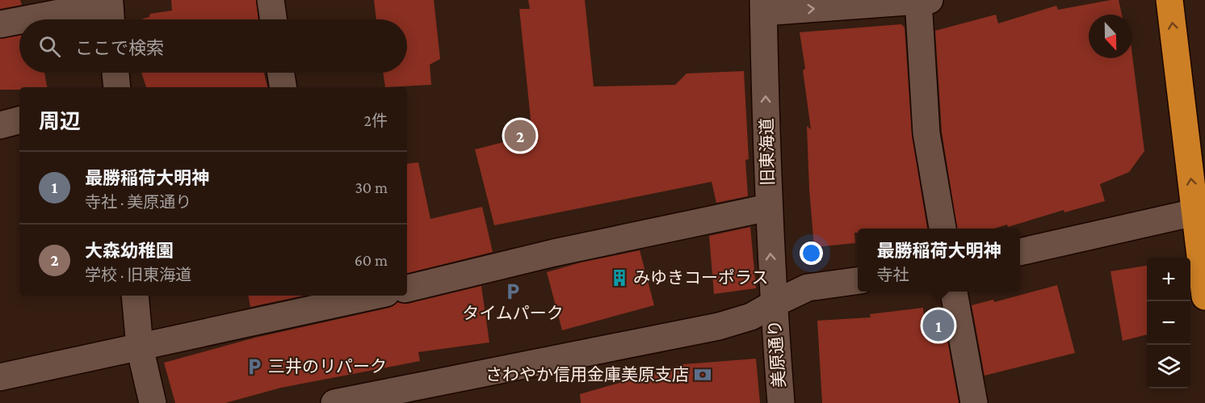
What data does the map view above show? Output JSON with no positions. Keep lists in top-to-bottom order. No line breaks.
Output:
{"streets":{"street":["旧東海道","美原通り"]},"crossings":[["旧東海道","美原通り"]],"places":{"building":["みゆきコーポラス"],"parking":["タイムパーク","三井のリパーク"],"bank":["さわやか信用金庫美原支店"]},"north":"bottom","page":{"search":"ここで検索","heading":["周辺","2件"],"pins":["2","1"],"list":[{"mark":"1","name":"最勝稲荷大明神","note":"寺社 · 美原通り","value":"30 m"},{"mark":"2","name":"大森幼稚園","note":"学校 · 旧東海道","value":"60 m"}],"popup":["最勝稲荷大明神","寺社"],"map_buttons":["+","−"]}}
